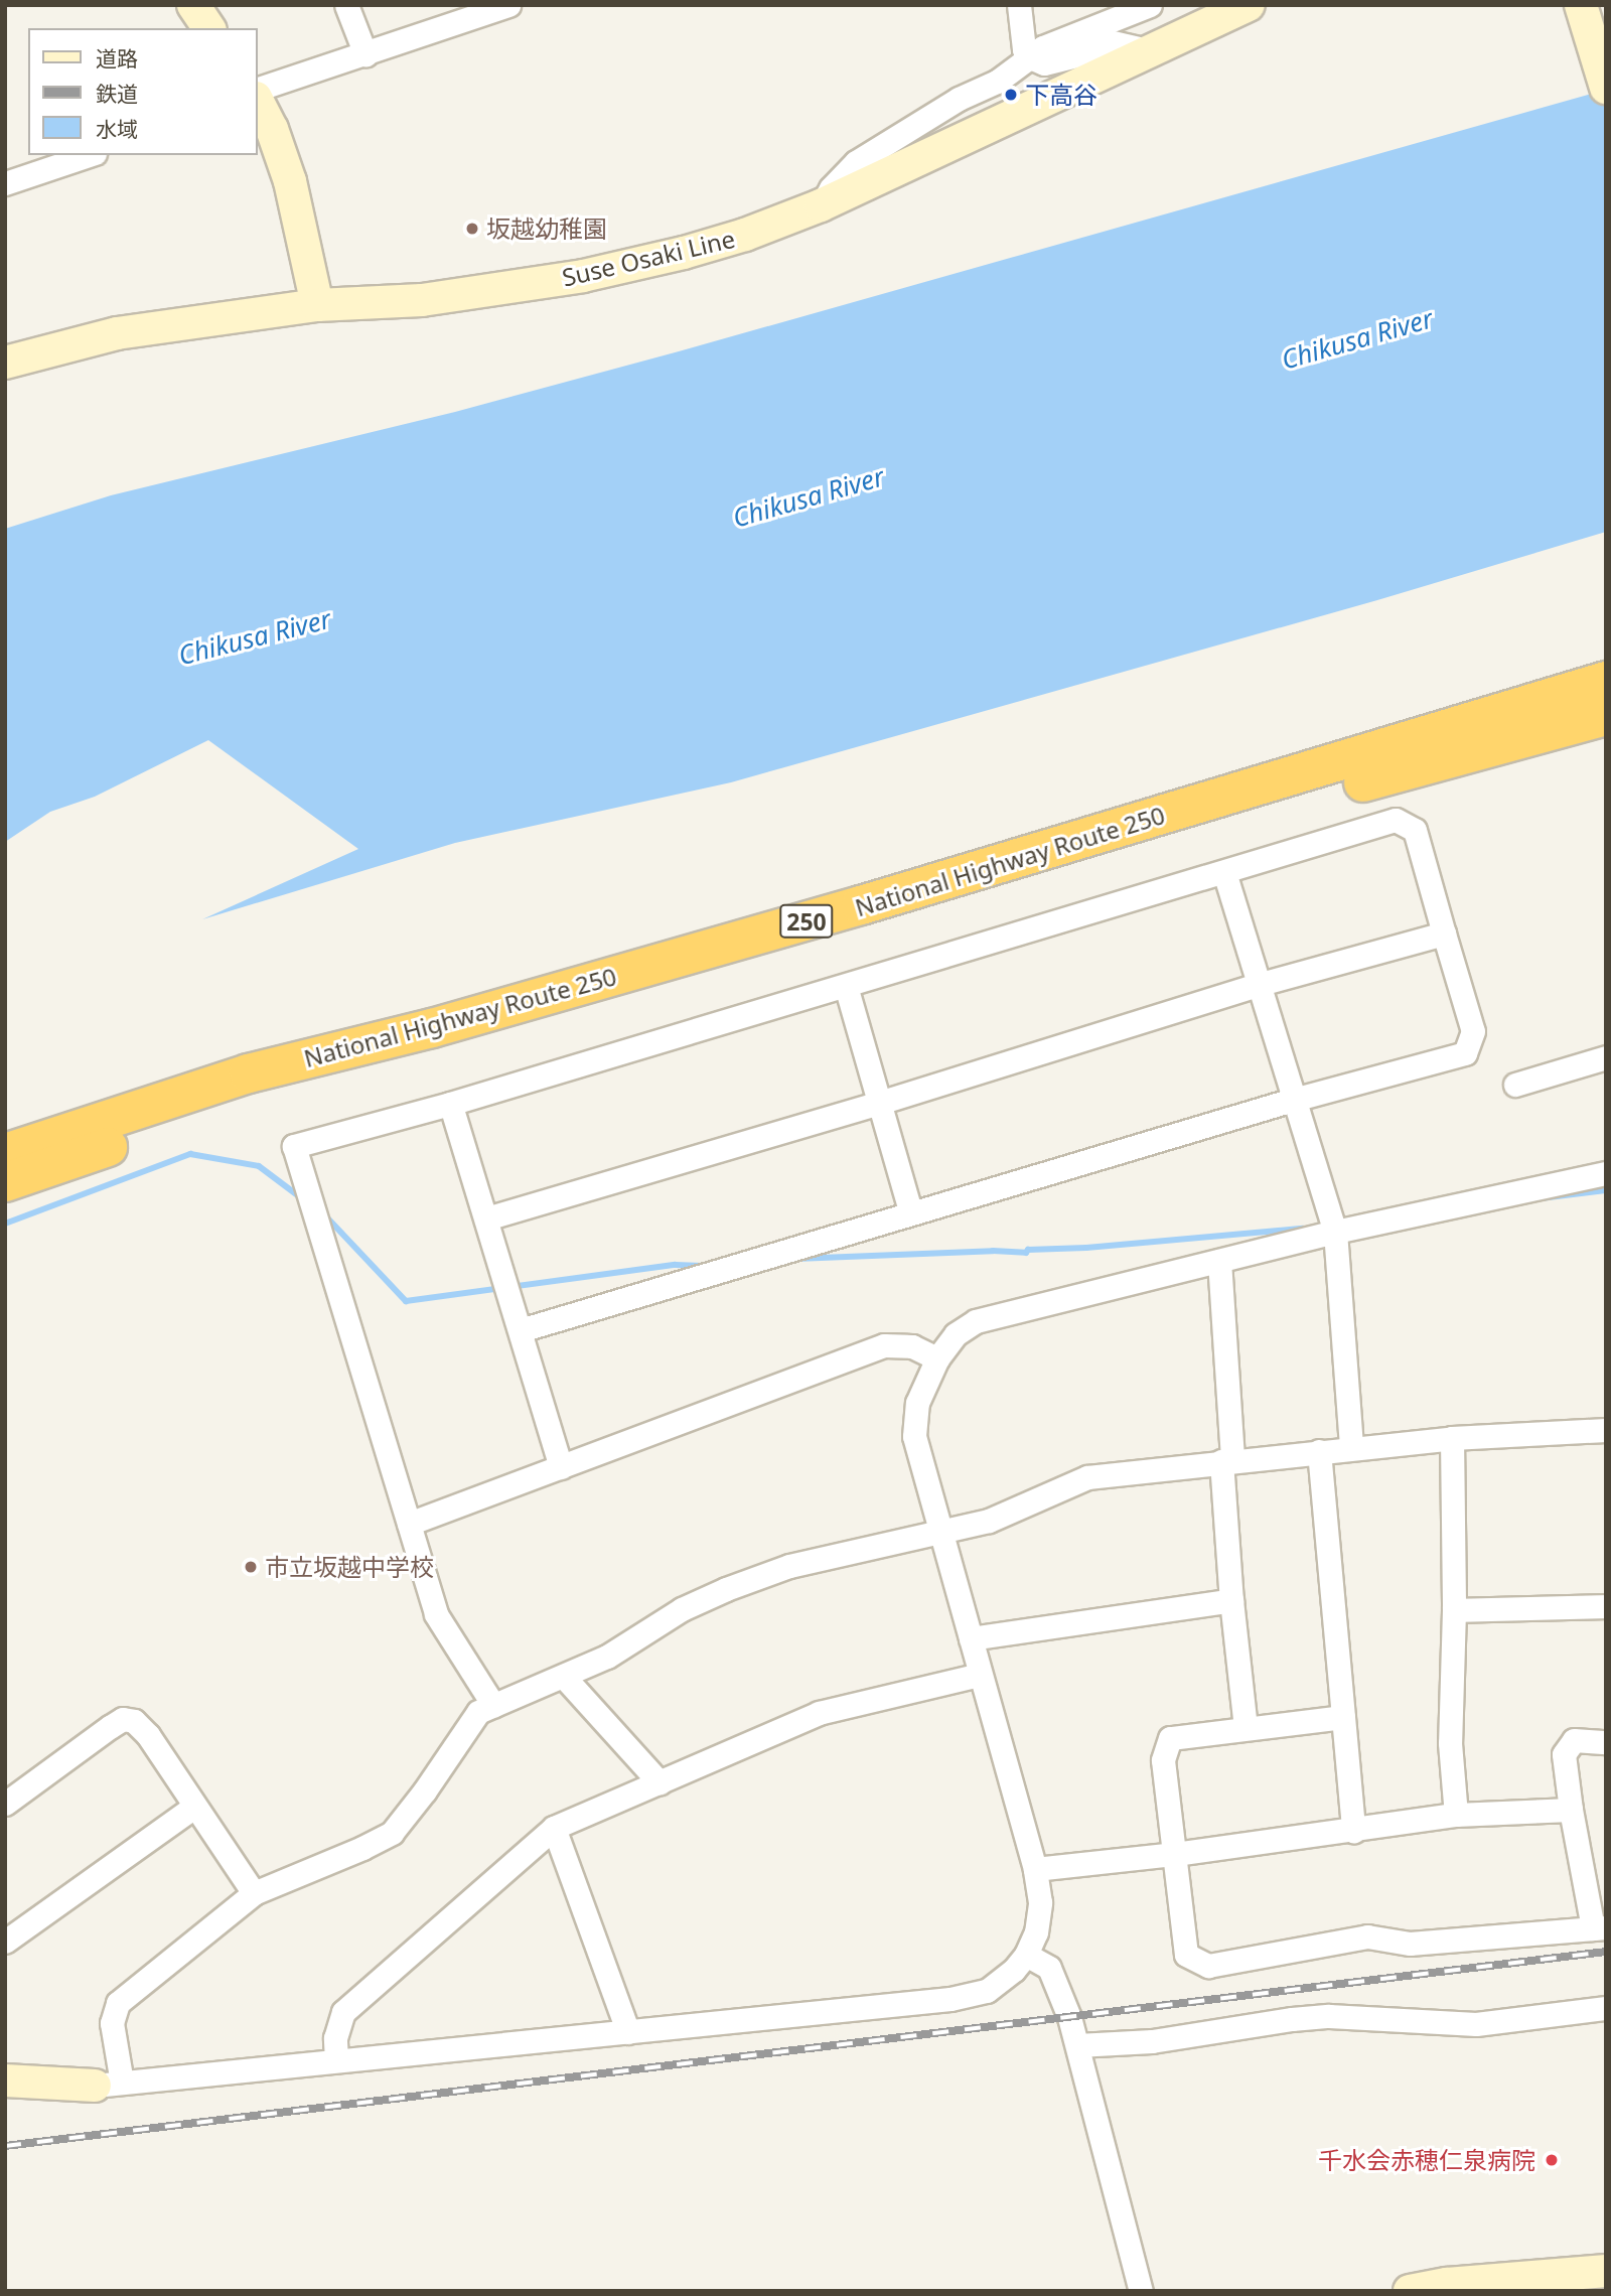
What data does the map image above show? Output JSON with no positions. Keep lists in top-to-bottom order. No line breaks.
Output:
{"streets":{"highway":["National Highway Route 250","250"],"main road":["Suse Osaki Line"]},"water":["Chikusa River"],"places":["下高谷","坂越幼稚園","市立坂越中学校","千水会赤穂仁泉病院"],"legend":["道路","鉄道","水域"]}
